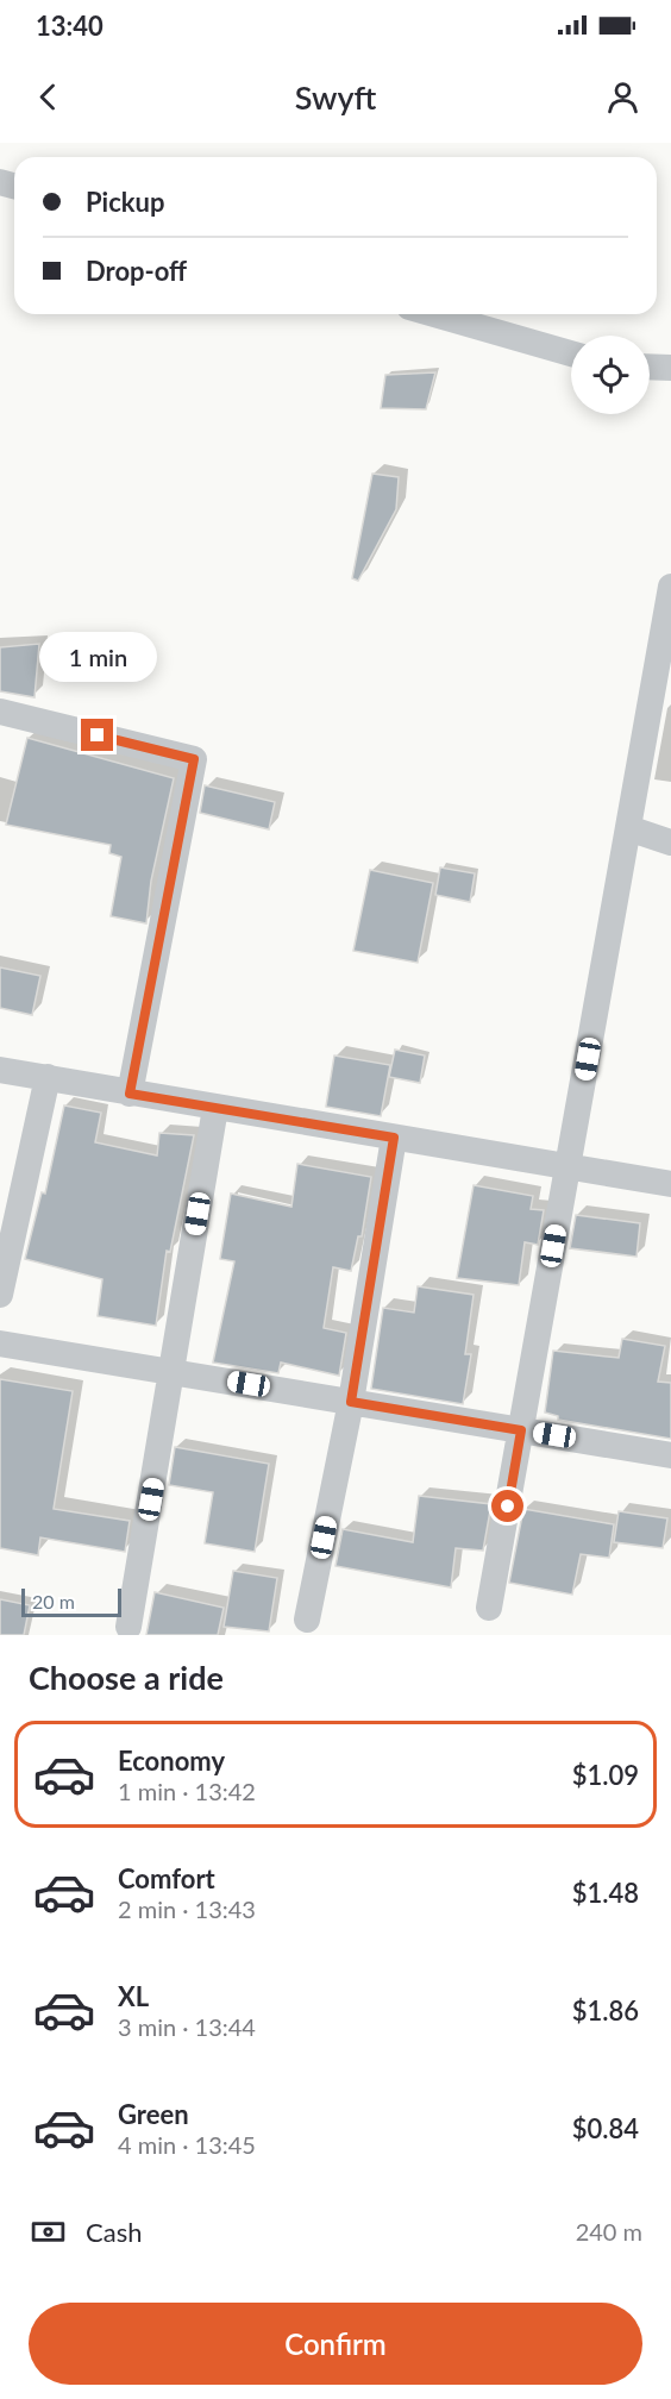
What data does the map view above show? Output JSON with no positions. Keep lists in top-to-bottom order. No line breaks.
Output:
{"scale_bar":"20 m","page":{"status":"13:40","header":"Swyft","banner":["Pickup","Drop-off"],"bubble":"1 min","scale":"20 m","heading":"Choose a ride","list":[{"name":"Economy","note":"1 min · 13:42","value":"$1.09"},{"name":"Comfort","note":"2 min · 13:43","value":"$1.48"},{"name":"XL","note":"3 min · 13:44","value":"$1.86"},{"name":"Green","note":"4 min · 13:45","value":"$0.84"}],"pay":["Cash","240 m"],"buttons":"Confirm"}}
